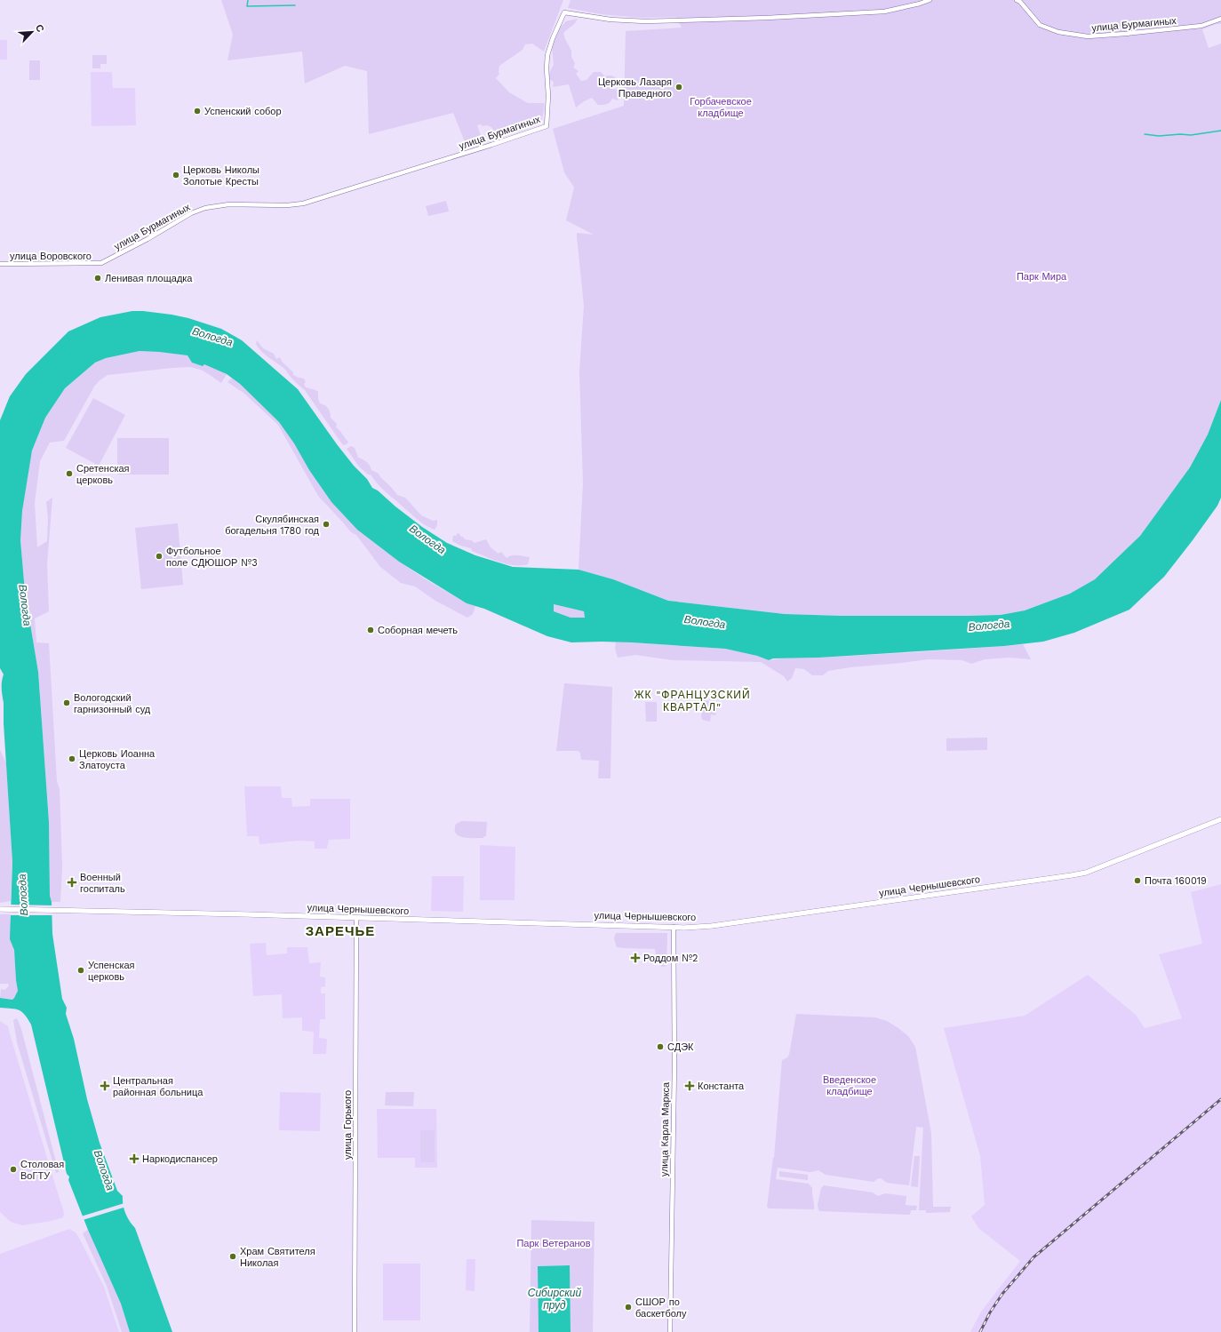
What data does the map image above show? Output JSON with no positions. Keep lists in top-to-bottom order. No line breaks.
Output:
{"streets":{"main road":["улица Чернышевского"],"street":["улица Бурмагиных","улица Воровского","улица Горького","улица Карла Маркса"]},"crossings":[["улица Бурмагиных","улица Воровского"],["улица Чернышевского","улица Горького"],["улица Чернышевского","улица Карла Маркса"]],"districts":["ЖК \"ФРАНЦУЗСКИЙ КВАРТАЛ\"","ЗАРЕЧЬЕ"],"water":["Вологда","Сибирский пруд"],"parks":["Горбачевское кладбище","Парк Мира","Введенское кладбище","Парк Ветеранов"],"places":{"other":["Церковь Лазаря Праведного","Успенский собор","Церковь Николы Золотые Кресты","Ленивая площадка","Сретенская церковь","Скулябинская богадельня 1780 год","Футбольное поле СДЮШОР №3","Соборная мечеть","Вологодский гарнизонный суд","Церковь Иоанна Златоуста","Почта 160019","Успенская церковь","СДЭК","Столовая ВоГТУ","Храм Святителя Николая","СШОР по баскетболу"],"health":["Военный госпиталь","Роддом №2","Центральная районная больница","Константа","Наркодиспансер"]},"north":"top right"}
